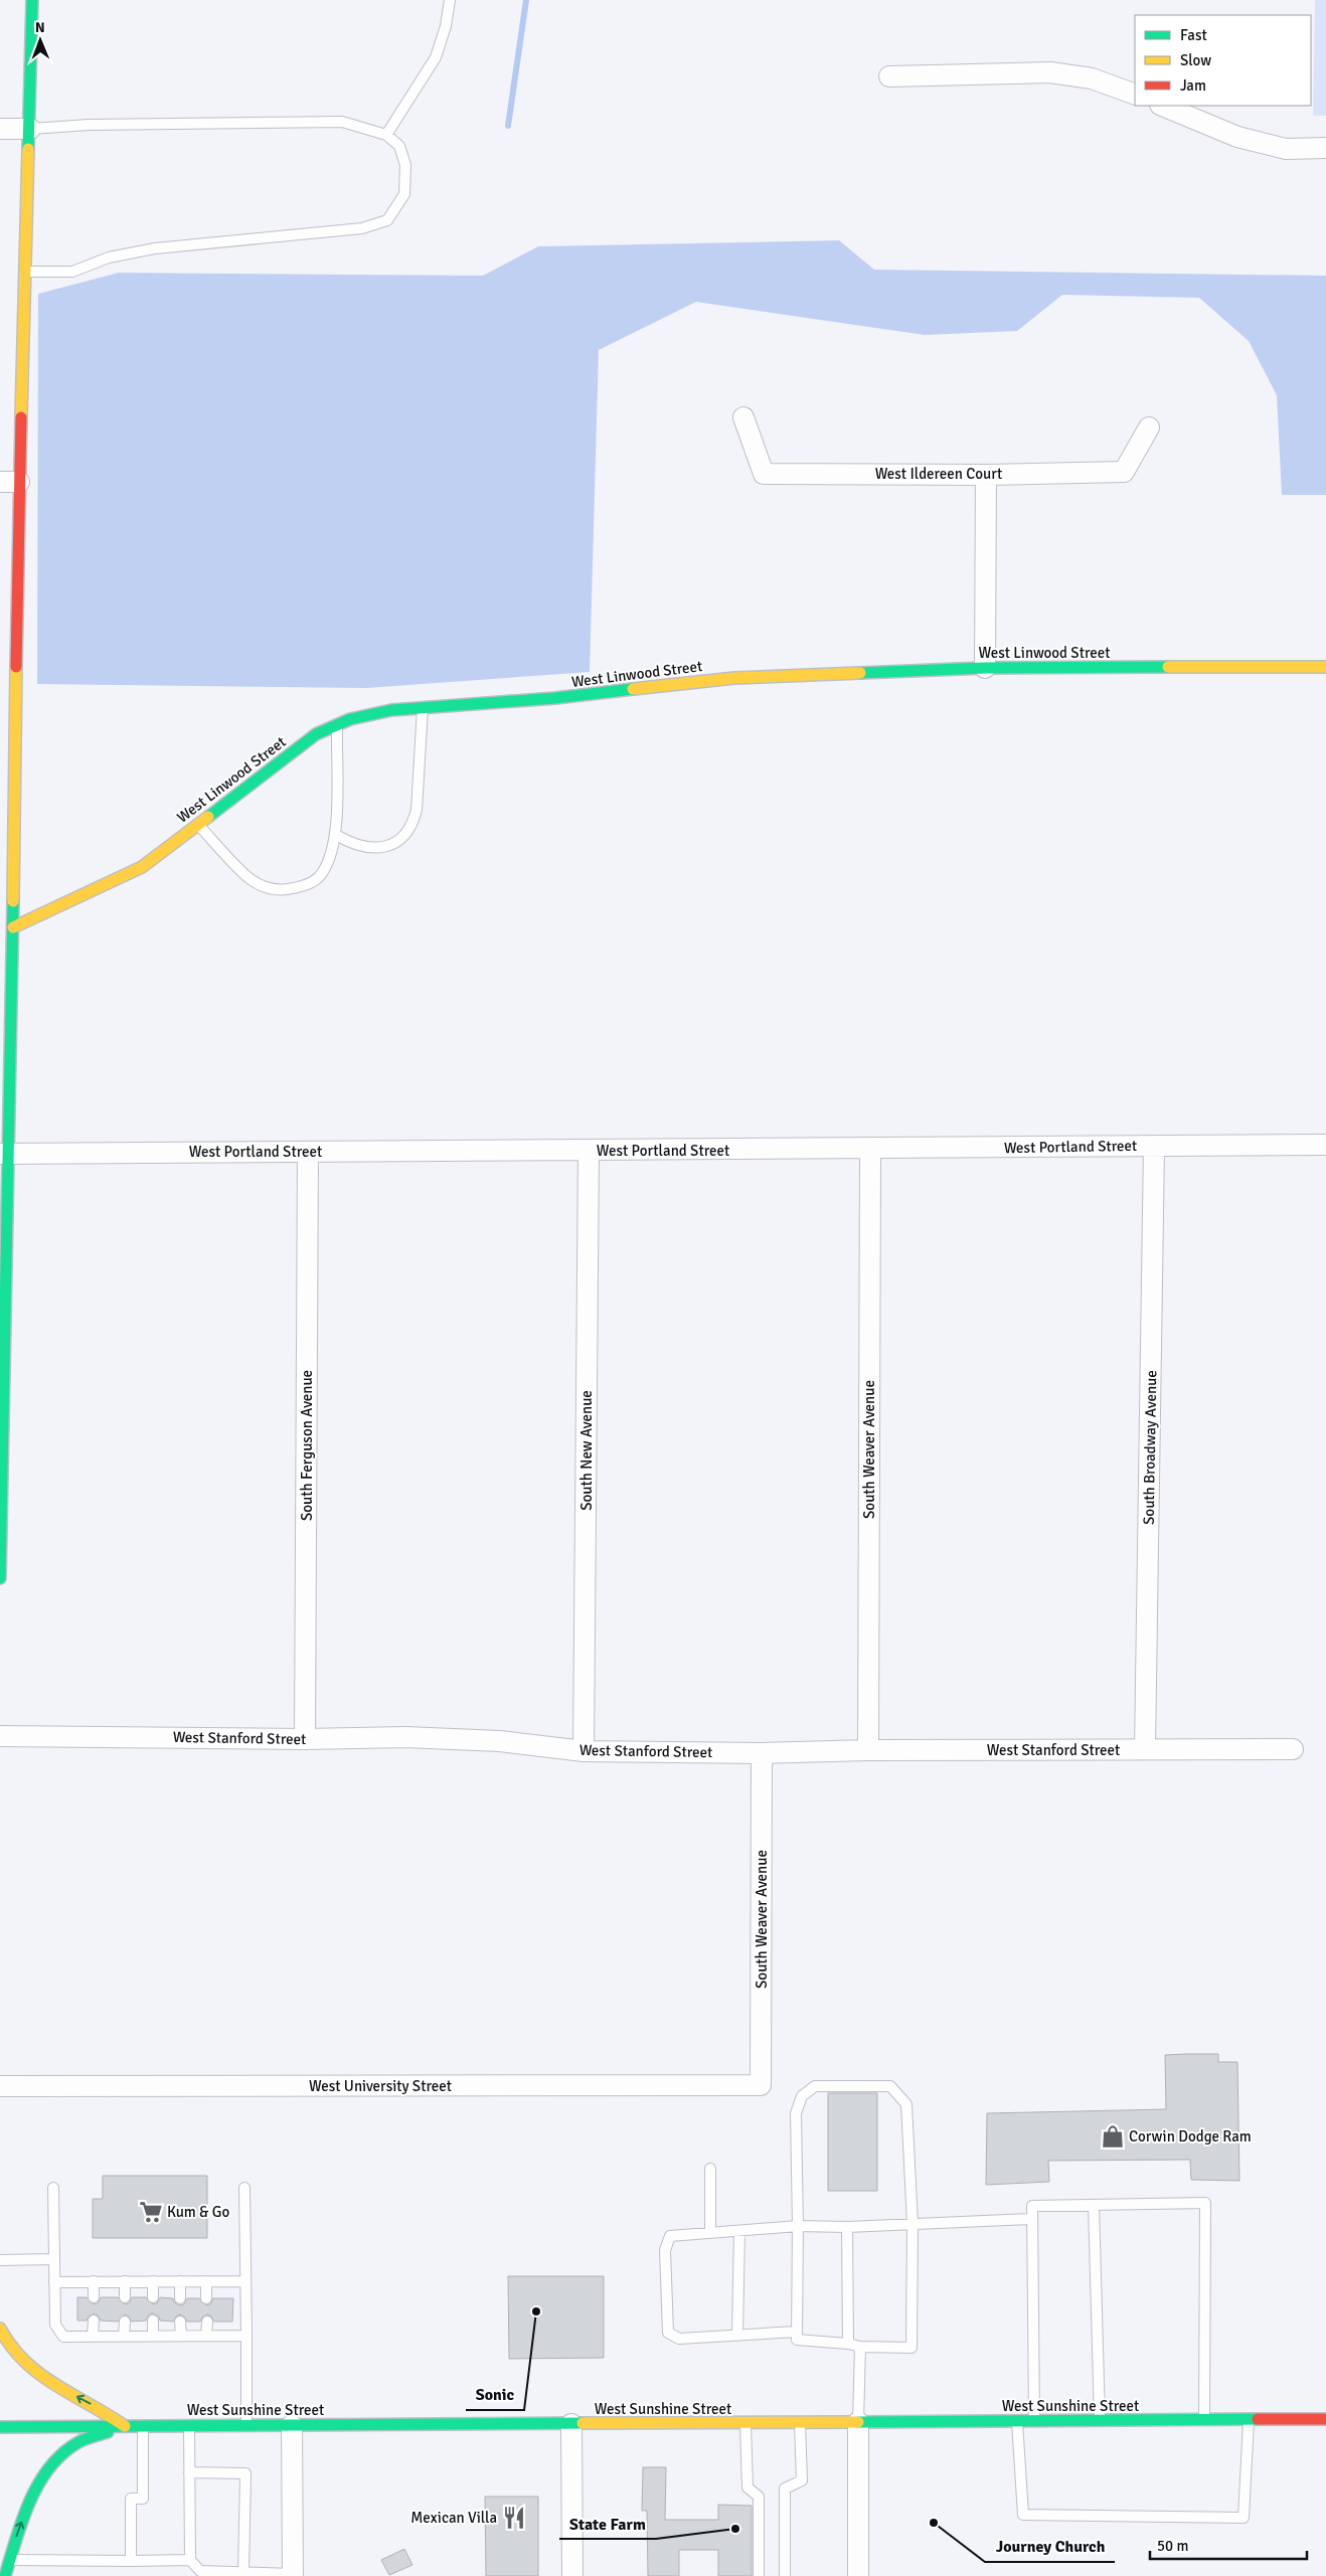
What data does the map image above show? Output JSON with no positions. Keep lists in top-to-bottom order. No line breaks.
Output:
{"streets":{"street":["West Ildereen Court","West Linwood Street","West Portland Street","South Ferguson Avenue","South Broadway Avenue","South Weaver Avenue","South New Avenue","West Stanford Street","West University Street","West Sunshine Street"]},"crossings":[["West Portland Street","South Ferguson Avenue"],["West Portland Street","South Broadway Avenue"],["West Portland Street","South Weaver Avenue"],["West Portland Street","South New Avenue"],["South Ferguson Avenue","West Stanford Street"],["South Broadway Avenue","West Stanford Street"],["South Weaver Avenue","West Stanford Street"],["South Weaver Avenue","West University Street"],["South New Avenue","West Stanford Street"]],"places":{"shop":["Corwin Dodge Ram"],"supermarket":["Kum & Go"],"other":["Sonic","Journey Church","State Farm"],"restaurant":["Mexican Villa"]},"legend":["Fast","Slow","Jam"],"scale_bar":"50 m","north":"top"}
